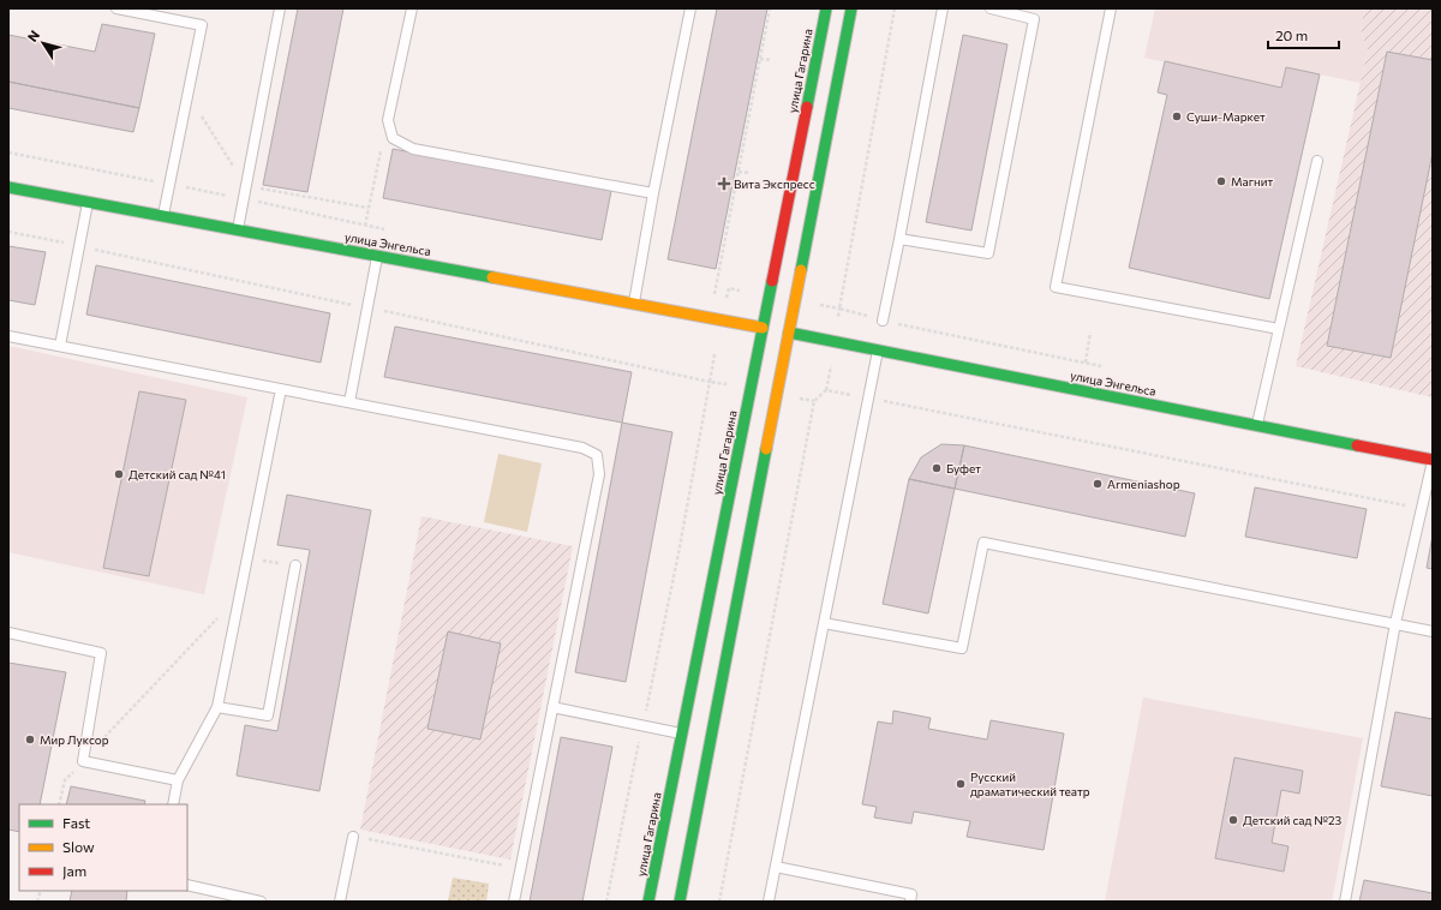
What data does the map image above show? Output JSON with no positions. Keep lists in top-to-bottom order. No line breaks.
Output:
{"streets":{"main road":["улица Гагарина","улица Энгельса"]},"crossings":[["улица Гагарина","улица Энгельса"]],"places":{"other":["Суши-Маркет","Магнит","Буфет","Детский сад №41","Armeniashop","Мир Луксор","Русский драматический театр","Детский сад №23"],"health":["Вита Экспресс"]},"legend":["Fast","Slow","Jam"],"scale_bar":"20 m","north":"top left"}
